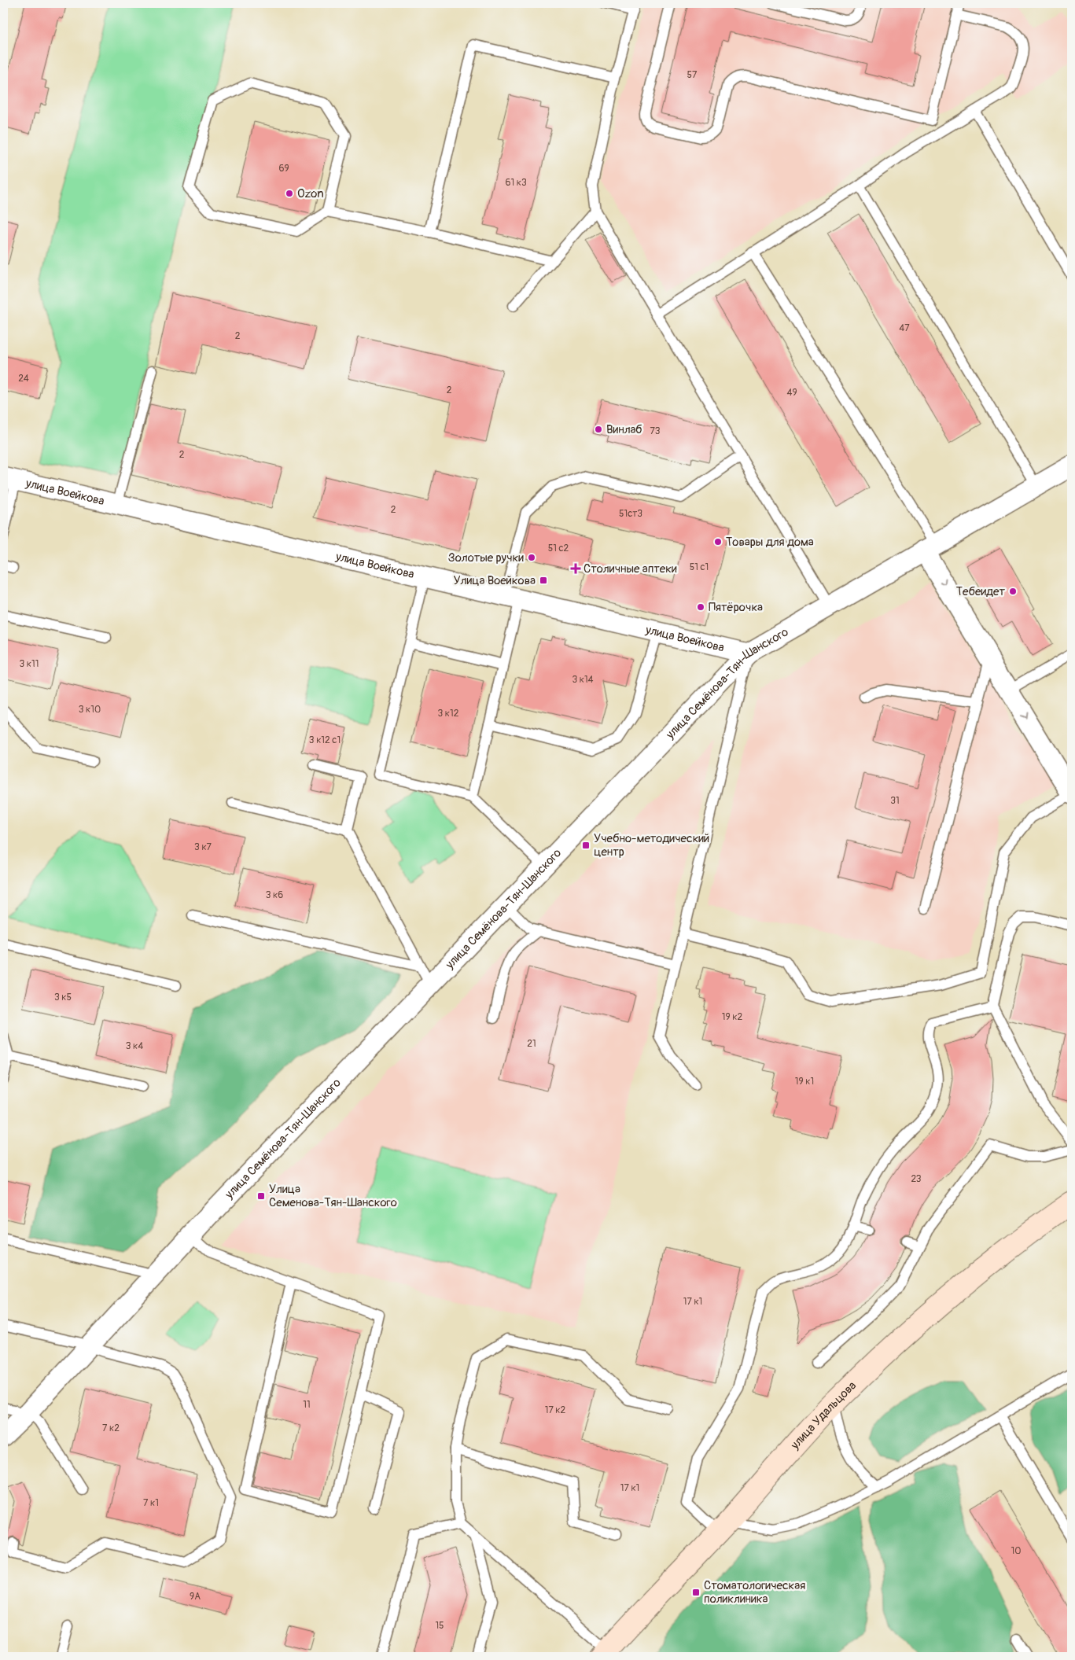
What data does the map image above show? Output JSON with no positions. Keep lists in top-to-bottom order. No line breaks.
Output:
{"streets":{"street":["улица Воейкова","улица Семёнова-Тян-Шанского","улица Удальцова"]},"crossings":[["улица Воейкова","улица Семёнова-Тян-Шанского"]],"places":{"other":["Ozon","Винлаб","Товары для дома","Золотые ручки","Тебеидет","Пятёрочка"],"health":["Столичные аптеки"],"transit":["Улица Воейкова","Учебно-методический центр","Улица Семенова-Тян-Шанского","Стоматологическая поликлиника"]},"house_numbers":["57","69","61 к3","47","2","24","2","49","73","2","2","51ст3","51 с2","51 с1","3 к11","3 к14","3 к10","3 к12","3 к12 с1","31","3 к7","3 к6","3 к5","19 к2","21","3 к4","19 к1","23","17 к1","11","17 к2","7 к2","17 к1","7 к1","10","9А","15"]}
